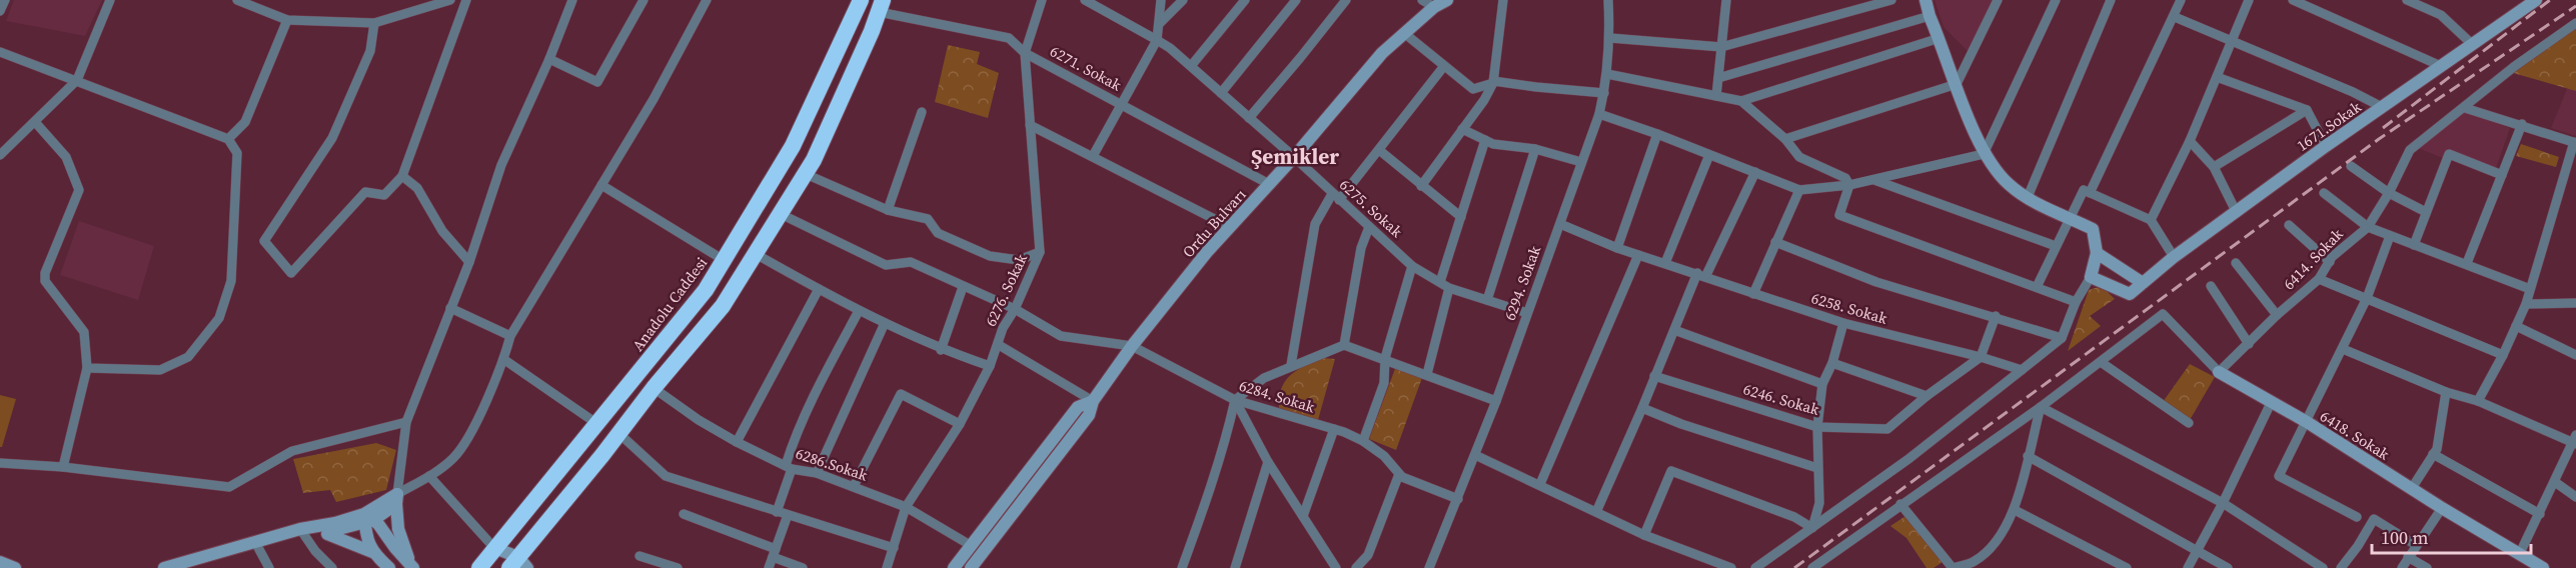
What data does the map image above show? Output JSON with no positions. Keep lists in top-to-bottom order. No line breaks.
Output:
{"streets":{"highway":["Anadolu Caddesi"],"street":["6271. Sokak","1671.Sokak","6275. Sokak","Ordu Bulvarı","6414. Sokak","6294. Sokak","6276. Sokak","6258. Sokak","6284. Sokak","6246. Sokak","6418. Sokak","6286.Sokak"]},"crossings":[["6271. Sokak","Ordu Bulvarı"],["6271. Sokak","6276. Sokak"],["6275. Sokak","Ordu Bulvarı"],["6275. Sokak","6294. Sokak"],["Ordu Bulvarı","6284. Sokak"],["Ordu Bulvarı","6286.Sokak"],["6414. Sokak","6418. Sokak"],["6294. Sokak","6258. Sokak"],["6294. Sokak","6284. Sokak"],["6276. Sokak","6284. Sokak"],["6276. Sokak","6286.Sokak"],["6258. Sokak","6246. Sokak"]],"districts":["Şemikler"],"scale_bar":"100 m"}
